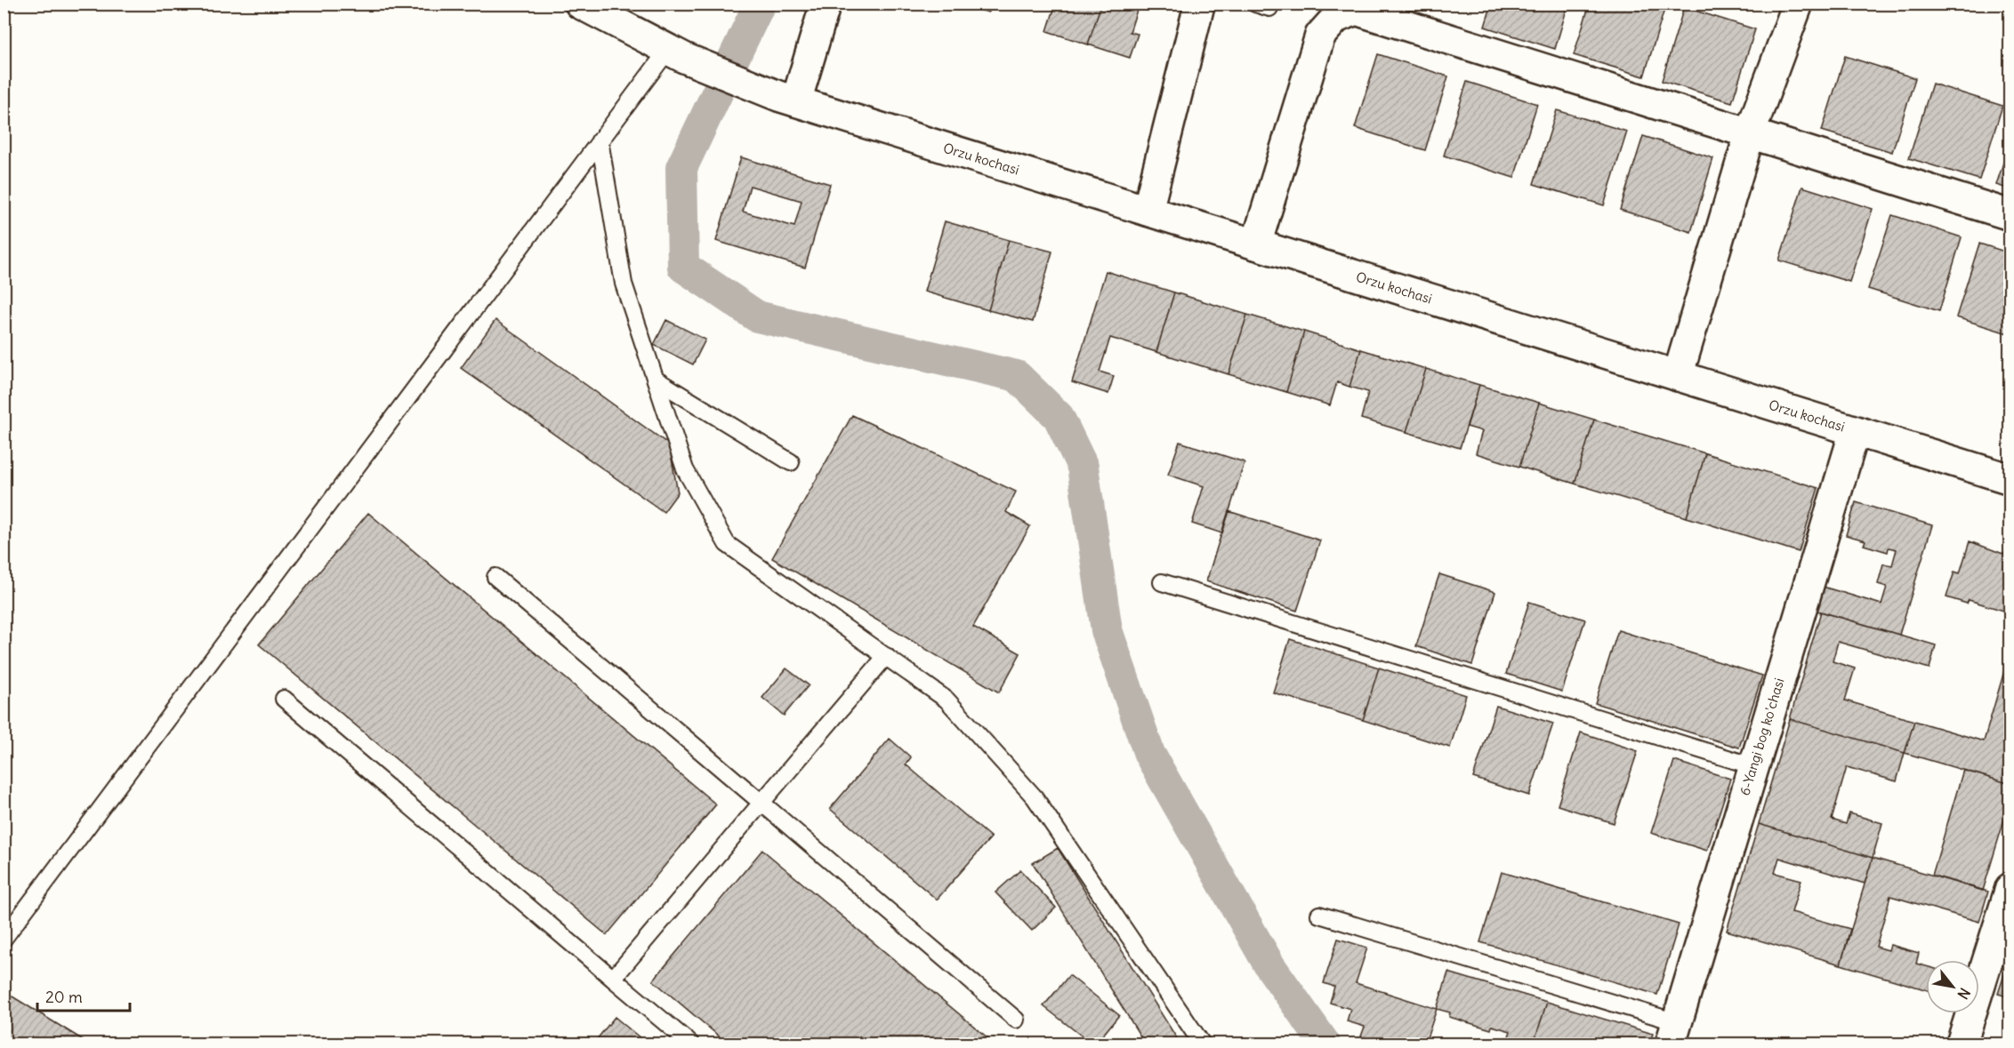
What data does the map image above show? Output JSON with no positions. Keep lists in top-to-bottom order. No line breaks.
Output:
{"streets":{"street":["Orzu kochasi","6-Yangi bog koʼchasi"]},"crossings":[["Orzu kochasi","6-Yangi bog koʼchasi"]],"scale_bar":"20 m","north":"bottom right"}
